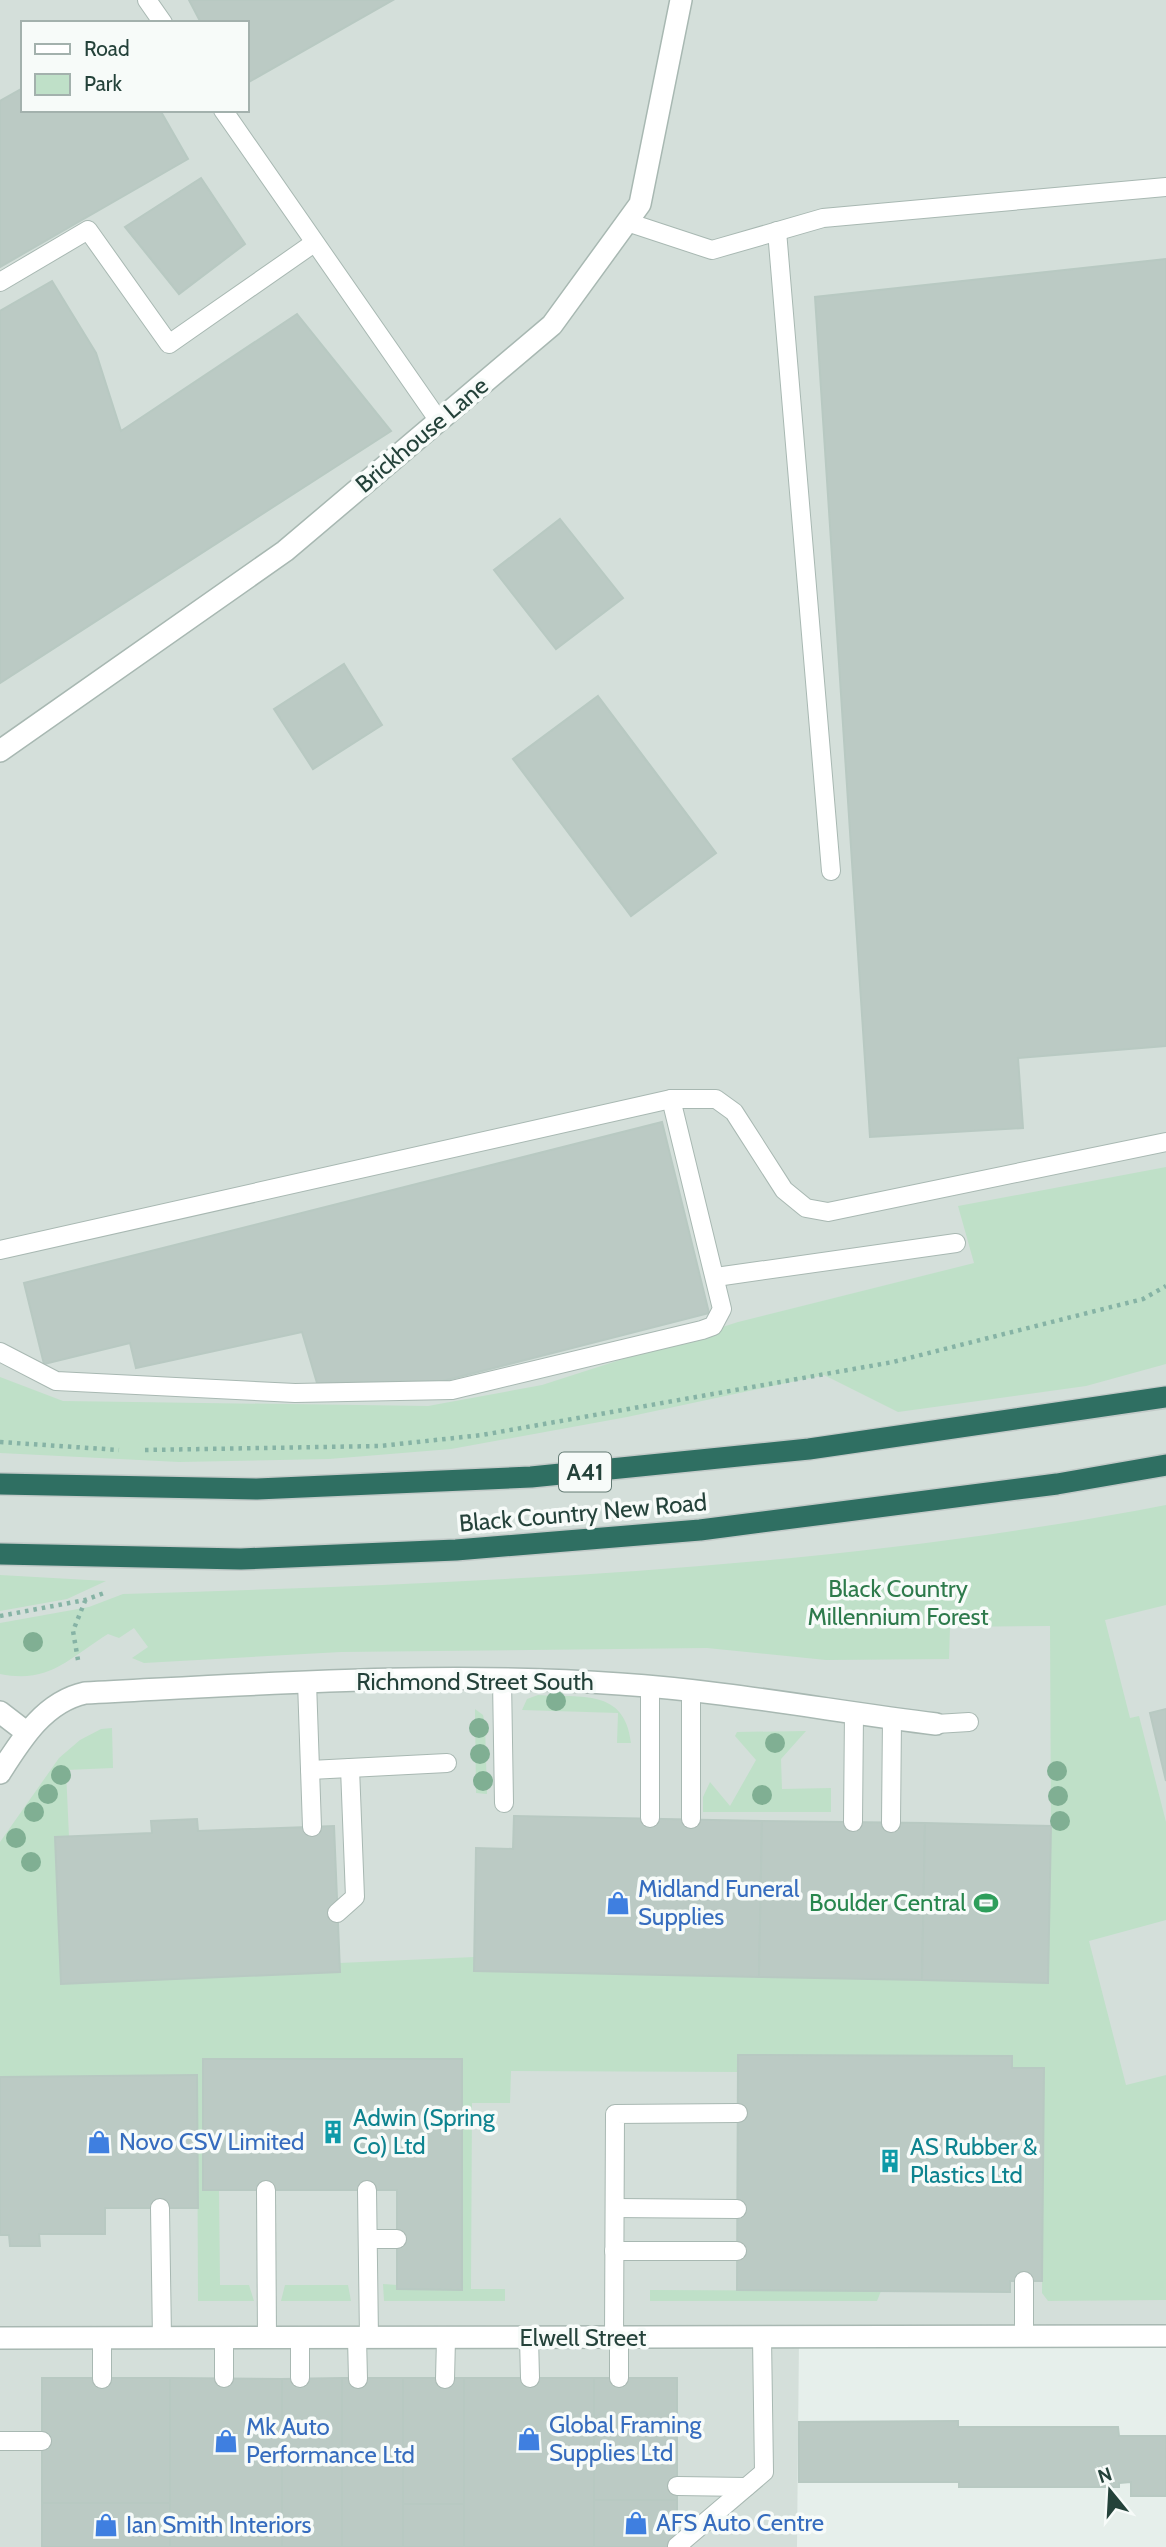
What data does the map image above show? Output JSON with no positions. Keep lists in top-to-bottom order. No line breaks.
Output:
{"streets":{"highway":["A41","Black Country New Road"],"street":["Brickhouse Lane","Richmond Street South","Elwell Street"]},"parks":["Black Country Millennium Forest"],"places":{"shop":["Midland Funeral Supplies","Novo CSV Limited","Global Framing Supplies Ltd","Mk Auto Performance Ltd","AFS Auto Centre","Ian Smith Interiors"],"sports":["Boulder Central"],"building":["Adwin (Spring Co) Ltd","AS Rubber & Plastics Ltd"]},"legend":["Road","Park"],"north":"top"}
